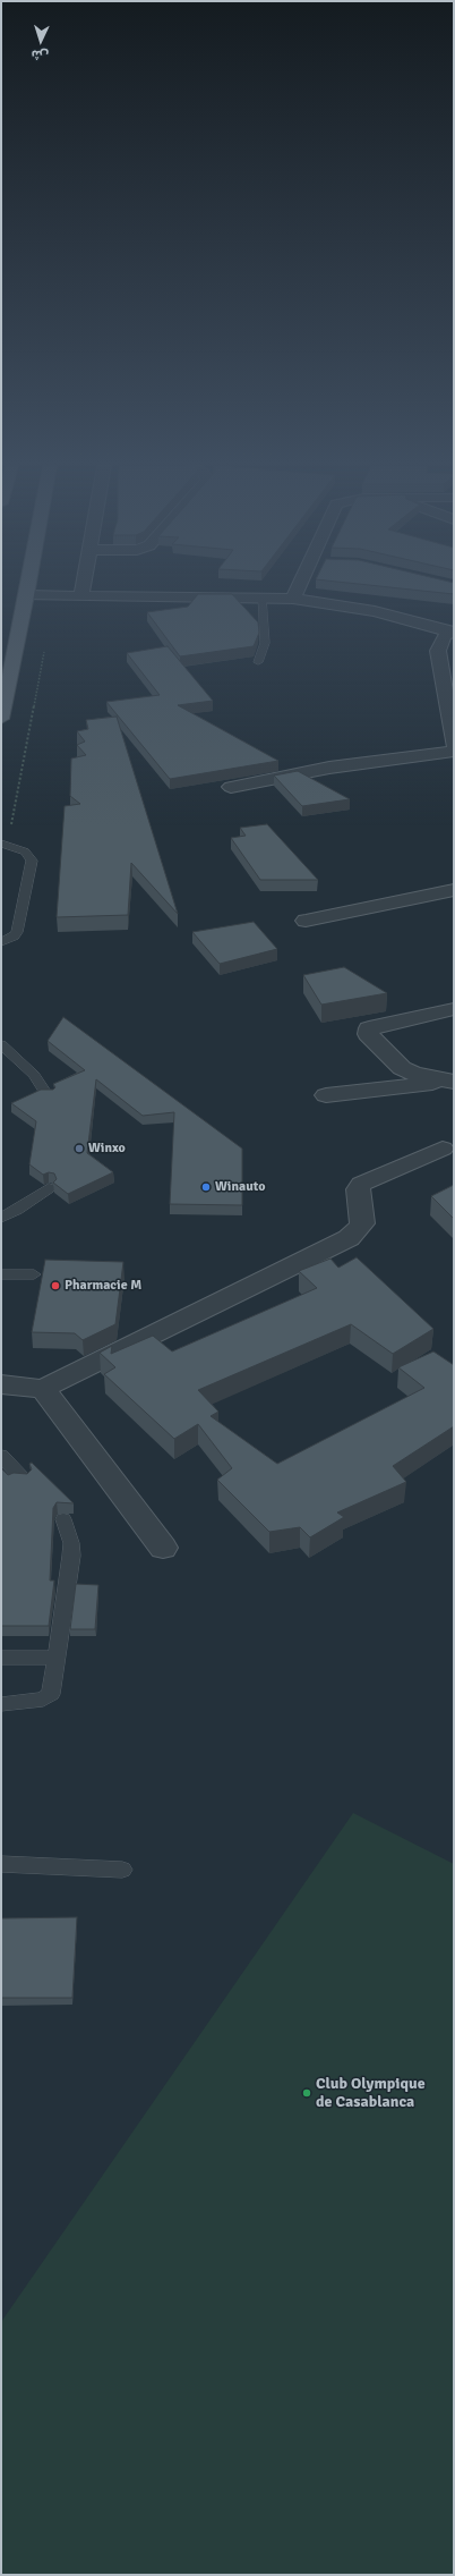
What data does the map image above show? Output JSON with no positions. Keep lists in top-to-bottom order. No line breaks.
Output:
{"places":["Winxo","Winauto","Pharmacie M","Club Olympique de Casablanca"],"north":"bottom"}
